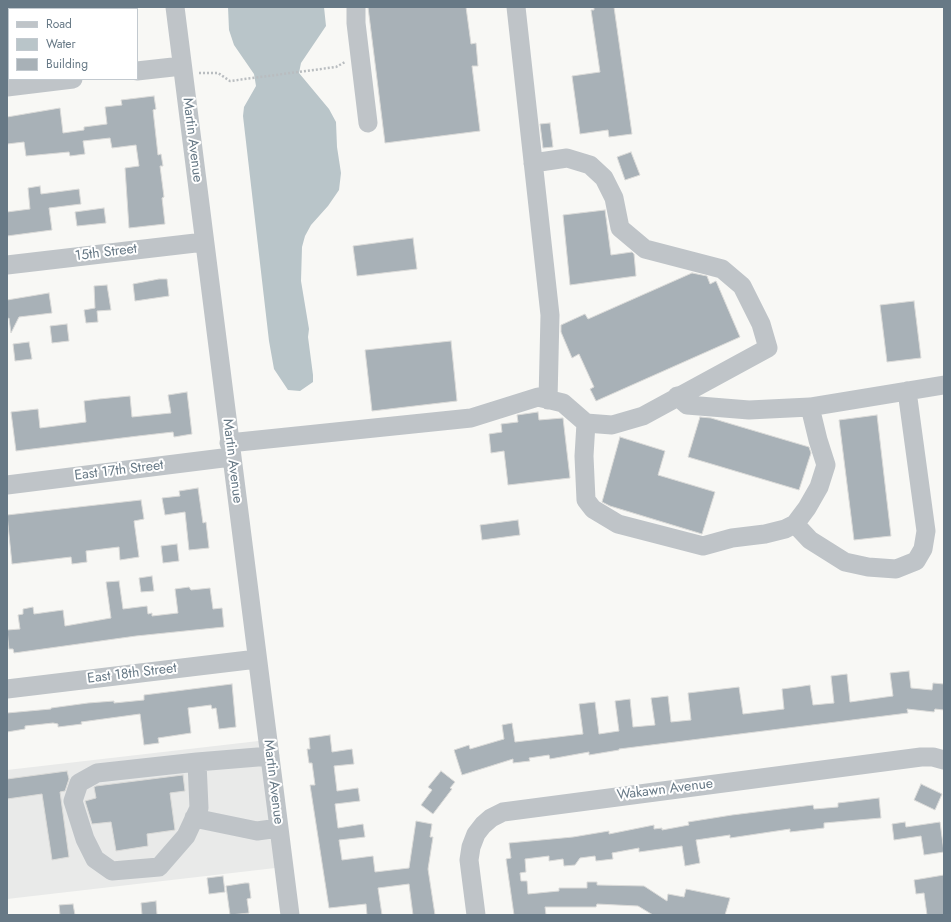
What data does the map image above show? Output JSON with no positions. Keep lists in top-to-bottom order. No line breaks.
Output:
{"streets":{"street":["Martin Avenue","15th Street","East 17th Street","East 18th Street","Wakawn Avenue"]},"crossings":[["Martin Avenue","15th Street"],["Martin Avenue","East 17th Street"],["Martin Avenue","East 18th Street"]],"legend":["Road","Water","Building"]}
